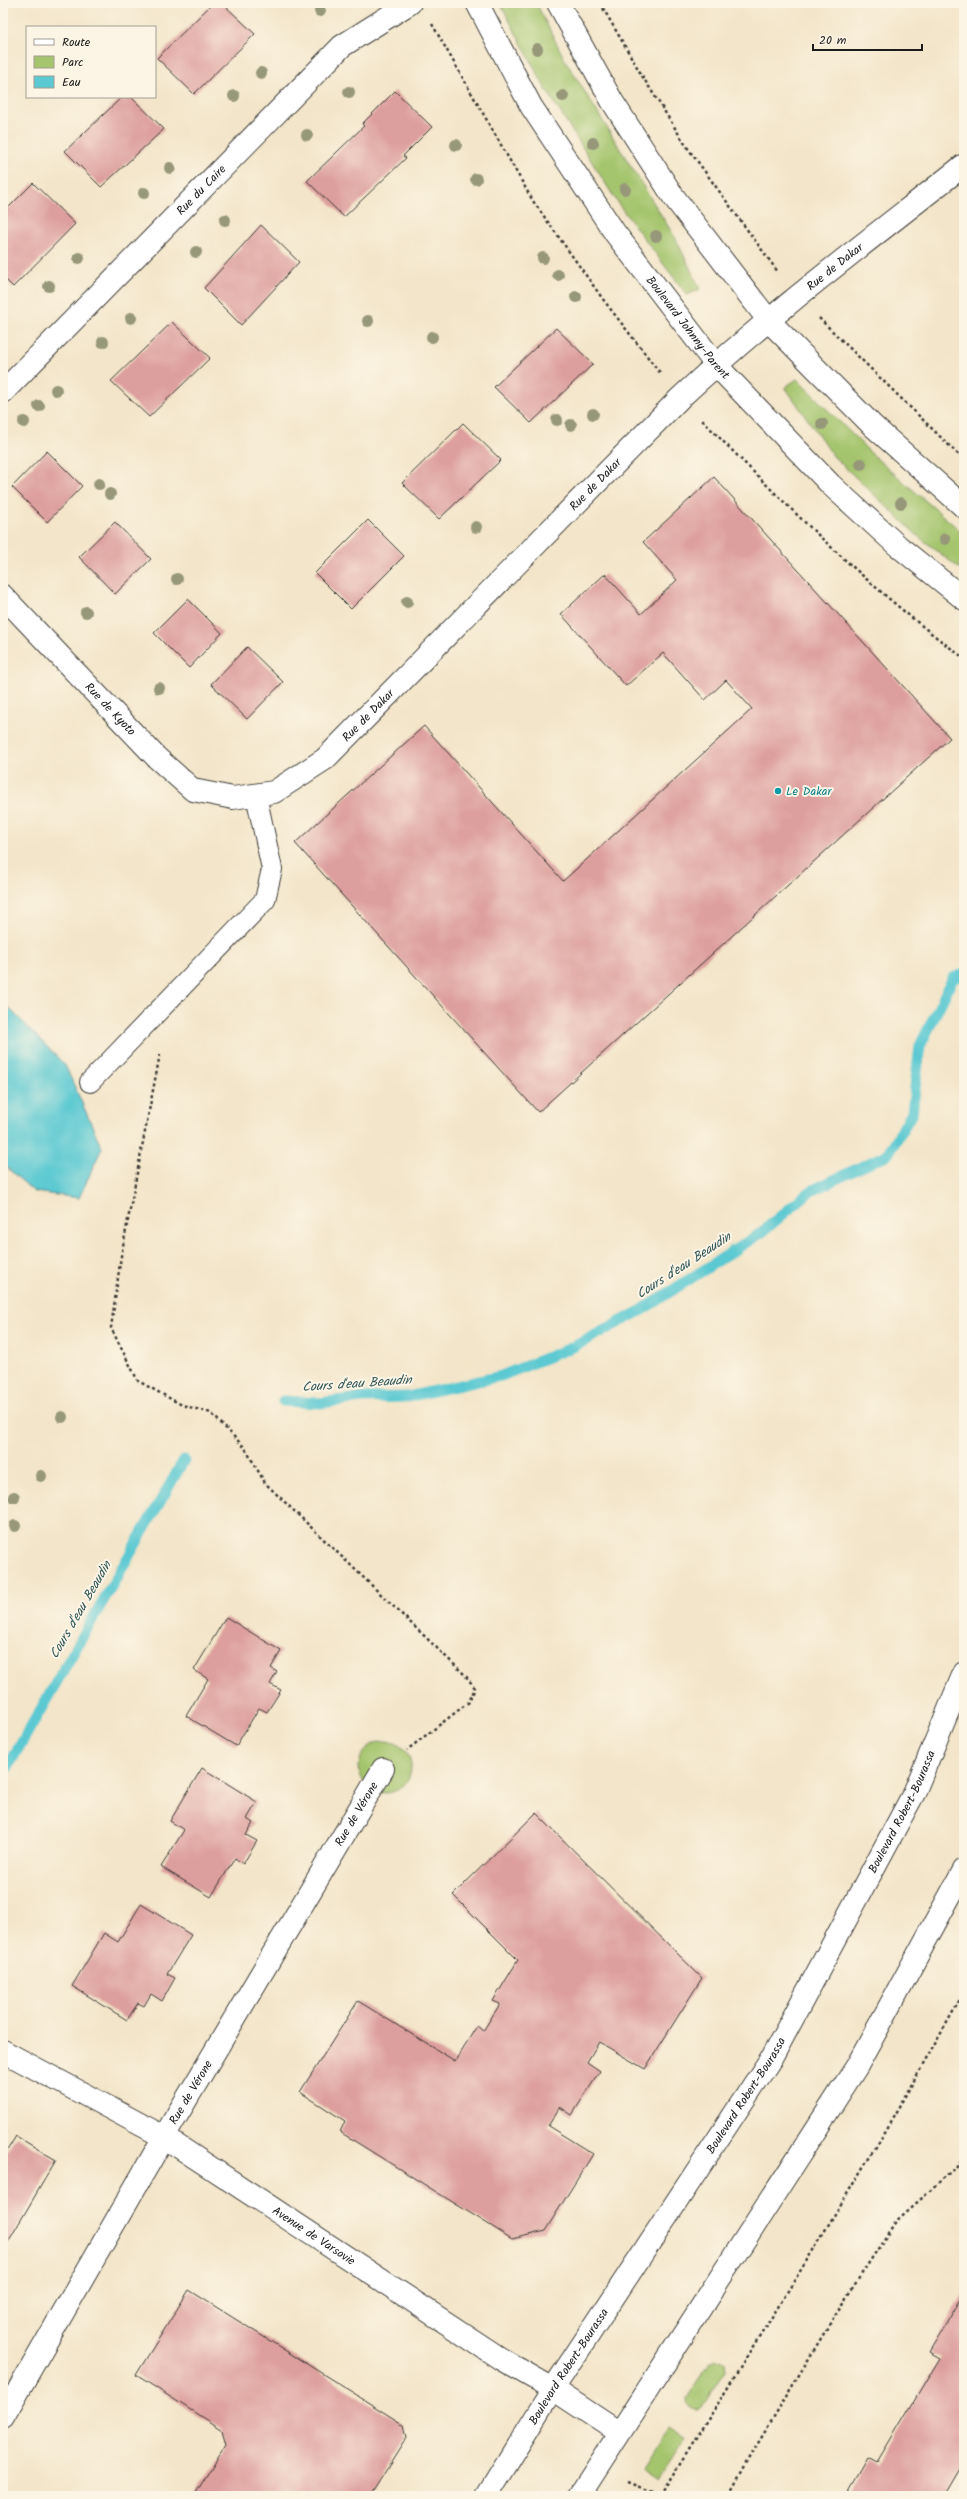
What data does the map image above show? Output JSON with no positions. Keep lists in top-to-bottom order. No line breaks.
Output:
{"streets":{"main road":["Rue du Caire","Rue de Dakar","Boulevard Johnny-Parent","Rue de Kyoto","Boulevard Robert-Bourassa","Rue de Vérone","Avenue de Varsovie"]},"crossings":[["Rue de Dakar","Boulevard Johnny-Parent"],["Rue de Dakar","Rue de Kyoto"],["Boulevard Robert-Bourassa","Avenue de Varsovie"],["Rue de Vérone","Avenue de Varsovie"]],"water":["Cours d'eau Beaudin"],"places":["Le Dakar"],"legend":["Route","Parc","Eau"],"scale_bar":"20 m"}
